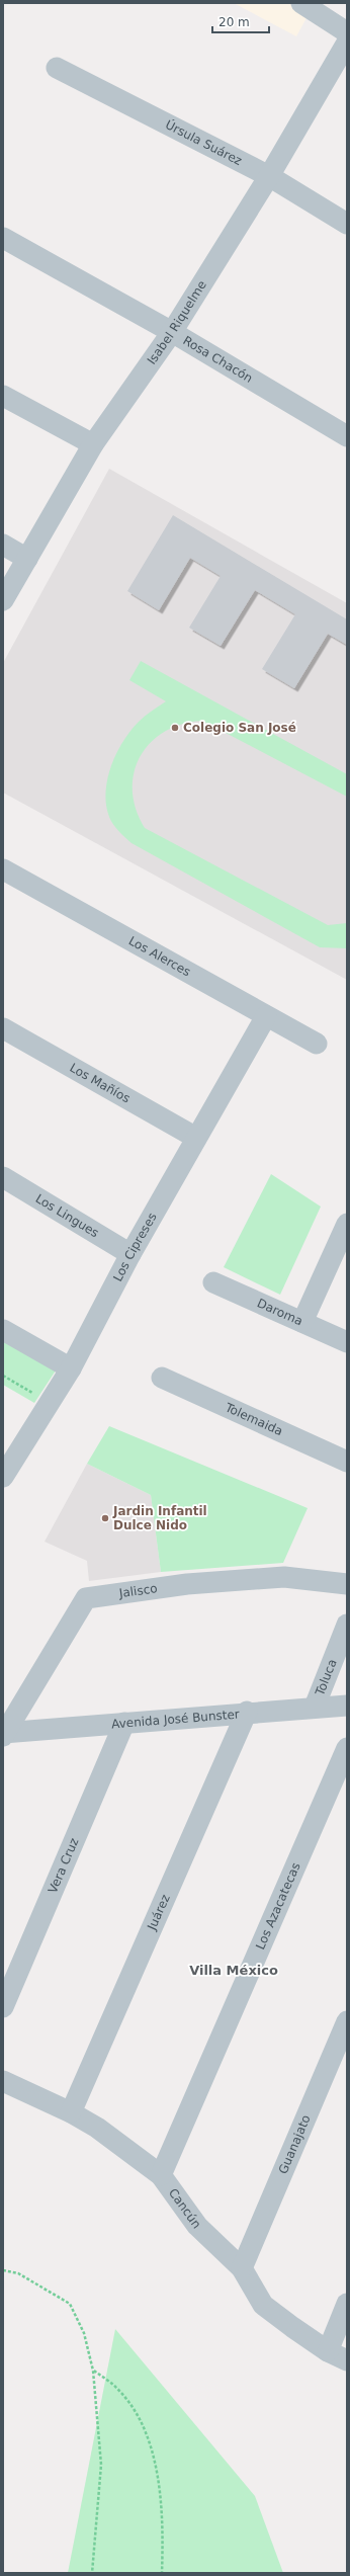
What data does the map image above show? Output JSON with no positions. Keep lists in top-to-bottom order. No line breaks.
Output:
{"streets":{"street":["Úrsula Suárez","Isabel Riquelme","Rosa Chacón","Los Alerces","Los Mañíos","Los Lingues","Los Cipreses","Daroma","Tolemaida","Jalisco","Toluca","Avenida José Bunster","Vera Cruz","Los Azacatecas","Juárez","Guanajato","Cancún"]},"crossings":[["Úrsula Suárez","Isabel Riquelme"],["Isabel Riquelme","Rosa Chacón"],["Los Alerces","Los Cipreses"],["Los Mañíos","Los Cipreses"],["Los Lingues","Los Cipreses"],["Jalisco","Avenida José Bunster"],["Toluca","Avenida José Bunster"],["Avenida José Bunster","Vera Cruz"],["Avenida José Bunster","Juárez"],["Los Azacatecas","Cancún"],["Juárez","Cancún"],["Guanajato","Cancún"]],"districts":["Villa México"],"places":["Colegio San José","Jardin Infantil Dulce Nido"],"scale_bar":"20 m"}
